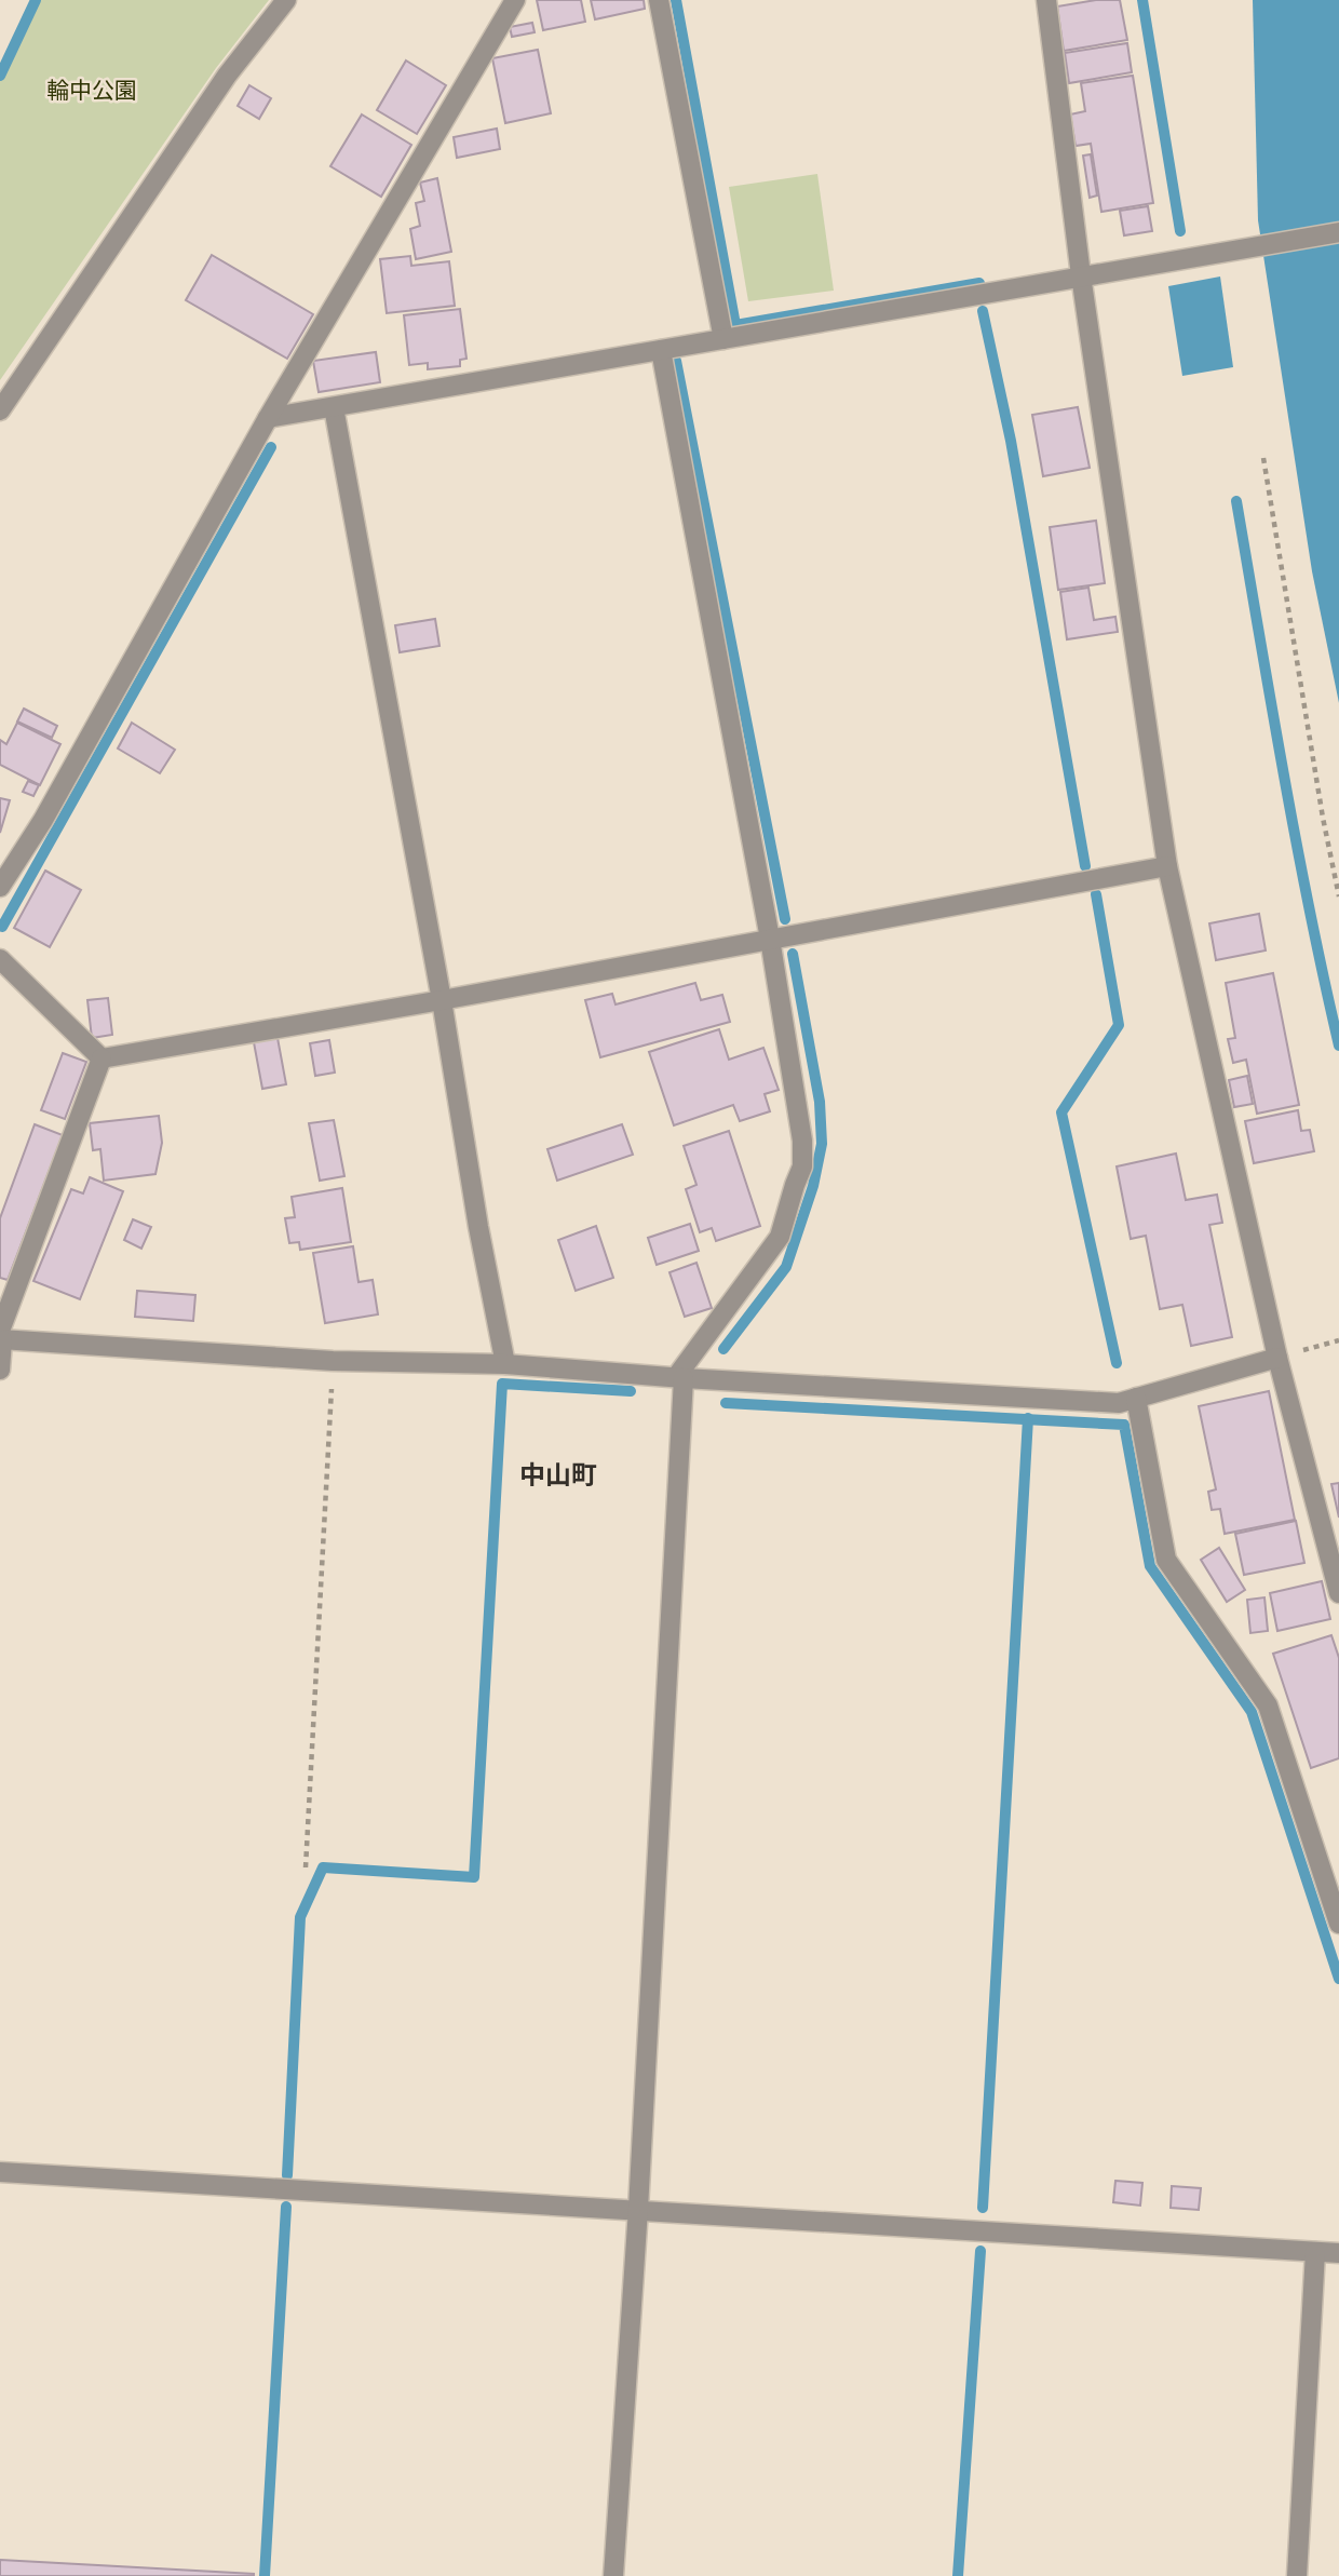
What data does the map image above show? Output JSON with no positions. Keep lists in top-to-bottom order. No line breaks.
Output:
{"districts":["中山町"],"parks":["輪中公園"]}
